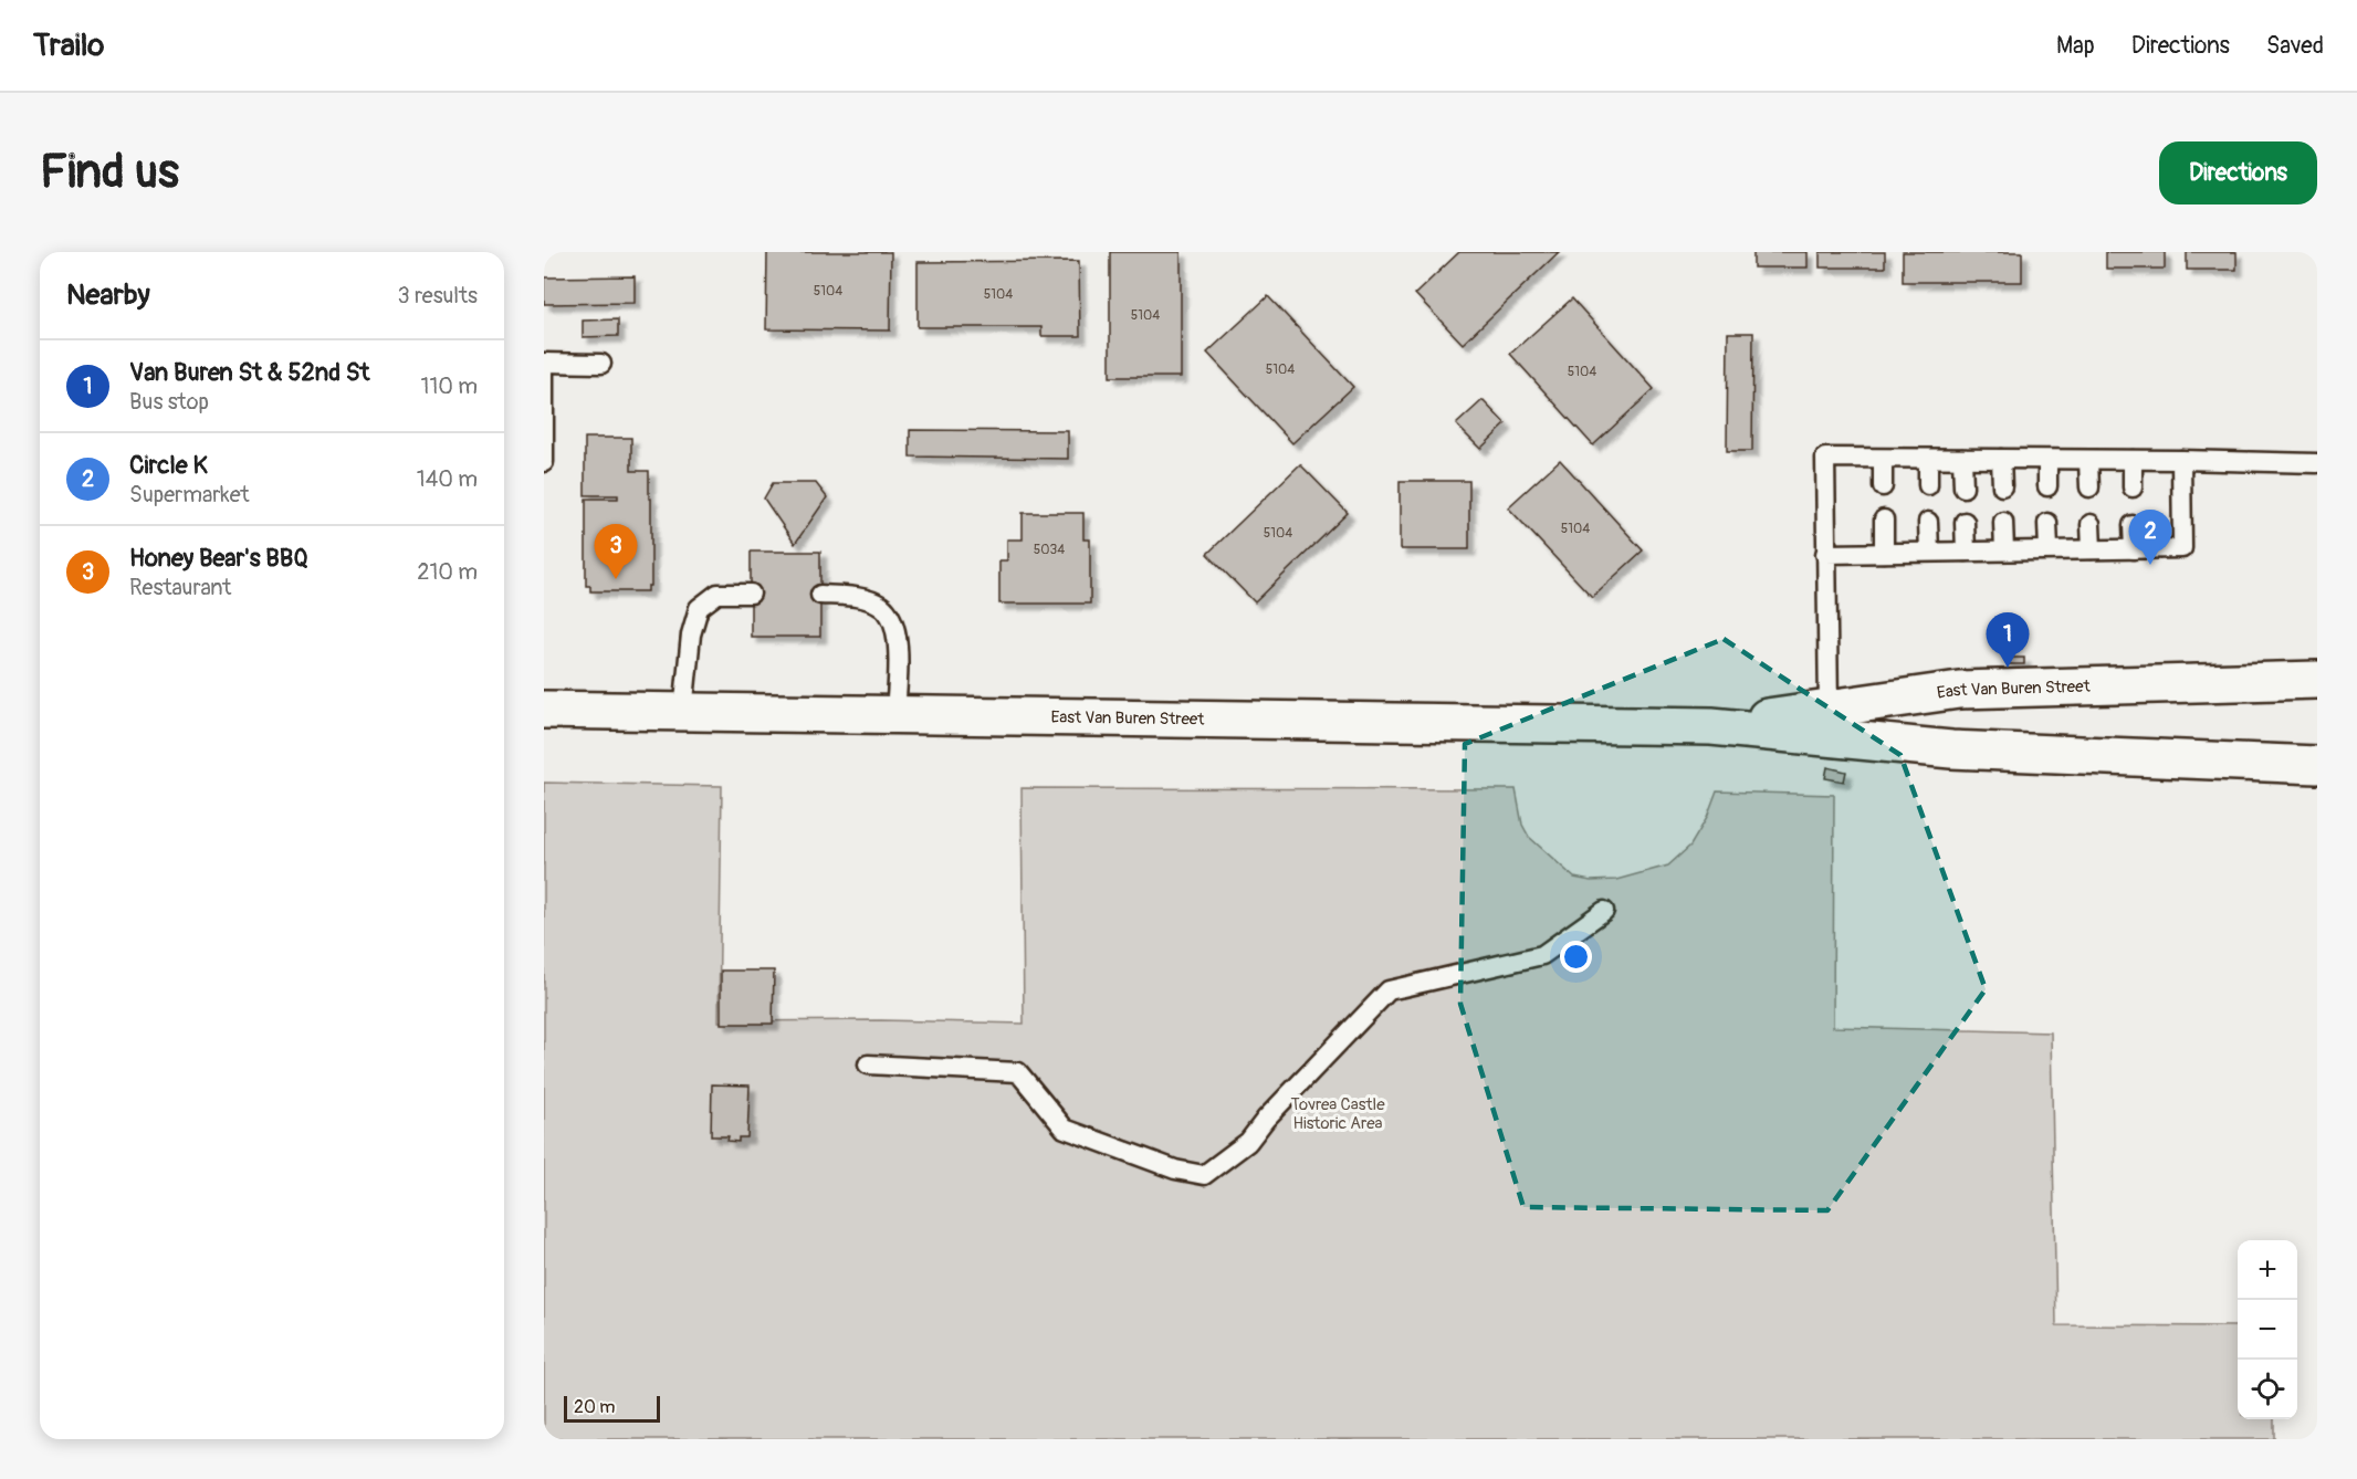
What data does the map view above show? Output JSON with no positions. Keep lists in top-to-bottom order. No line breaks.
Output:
{"streets":{"main road":["East Van Buren Street"]},"parks":["Tovrea Castle Historic Area"],"house_numbers":["5104","5104","5104","5104","5104","5104","5104","5034"],"scale_bar":"20 m","page":{"header":"Trailo","nav":["Map","Directions","Saved"],"buttons":"Directions","title":"Find us","heading":["Nearby","3 results"],"list":[{"mark":"1","name":"Van Buren St & 52nd St","note":"Bus stop","value":"110 m"},{"mark":"2","name":"Circle K","note":"Supermarket","value":"140 m"},{"mark":"3","name":"Honey Bear's BBQ","note":"Restaurant","value":"210 m"}],"pins":["2","3","1"],"map_buttons":["+","−"],"scale":"20 m"}}
